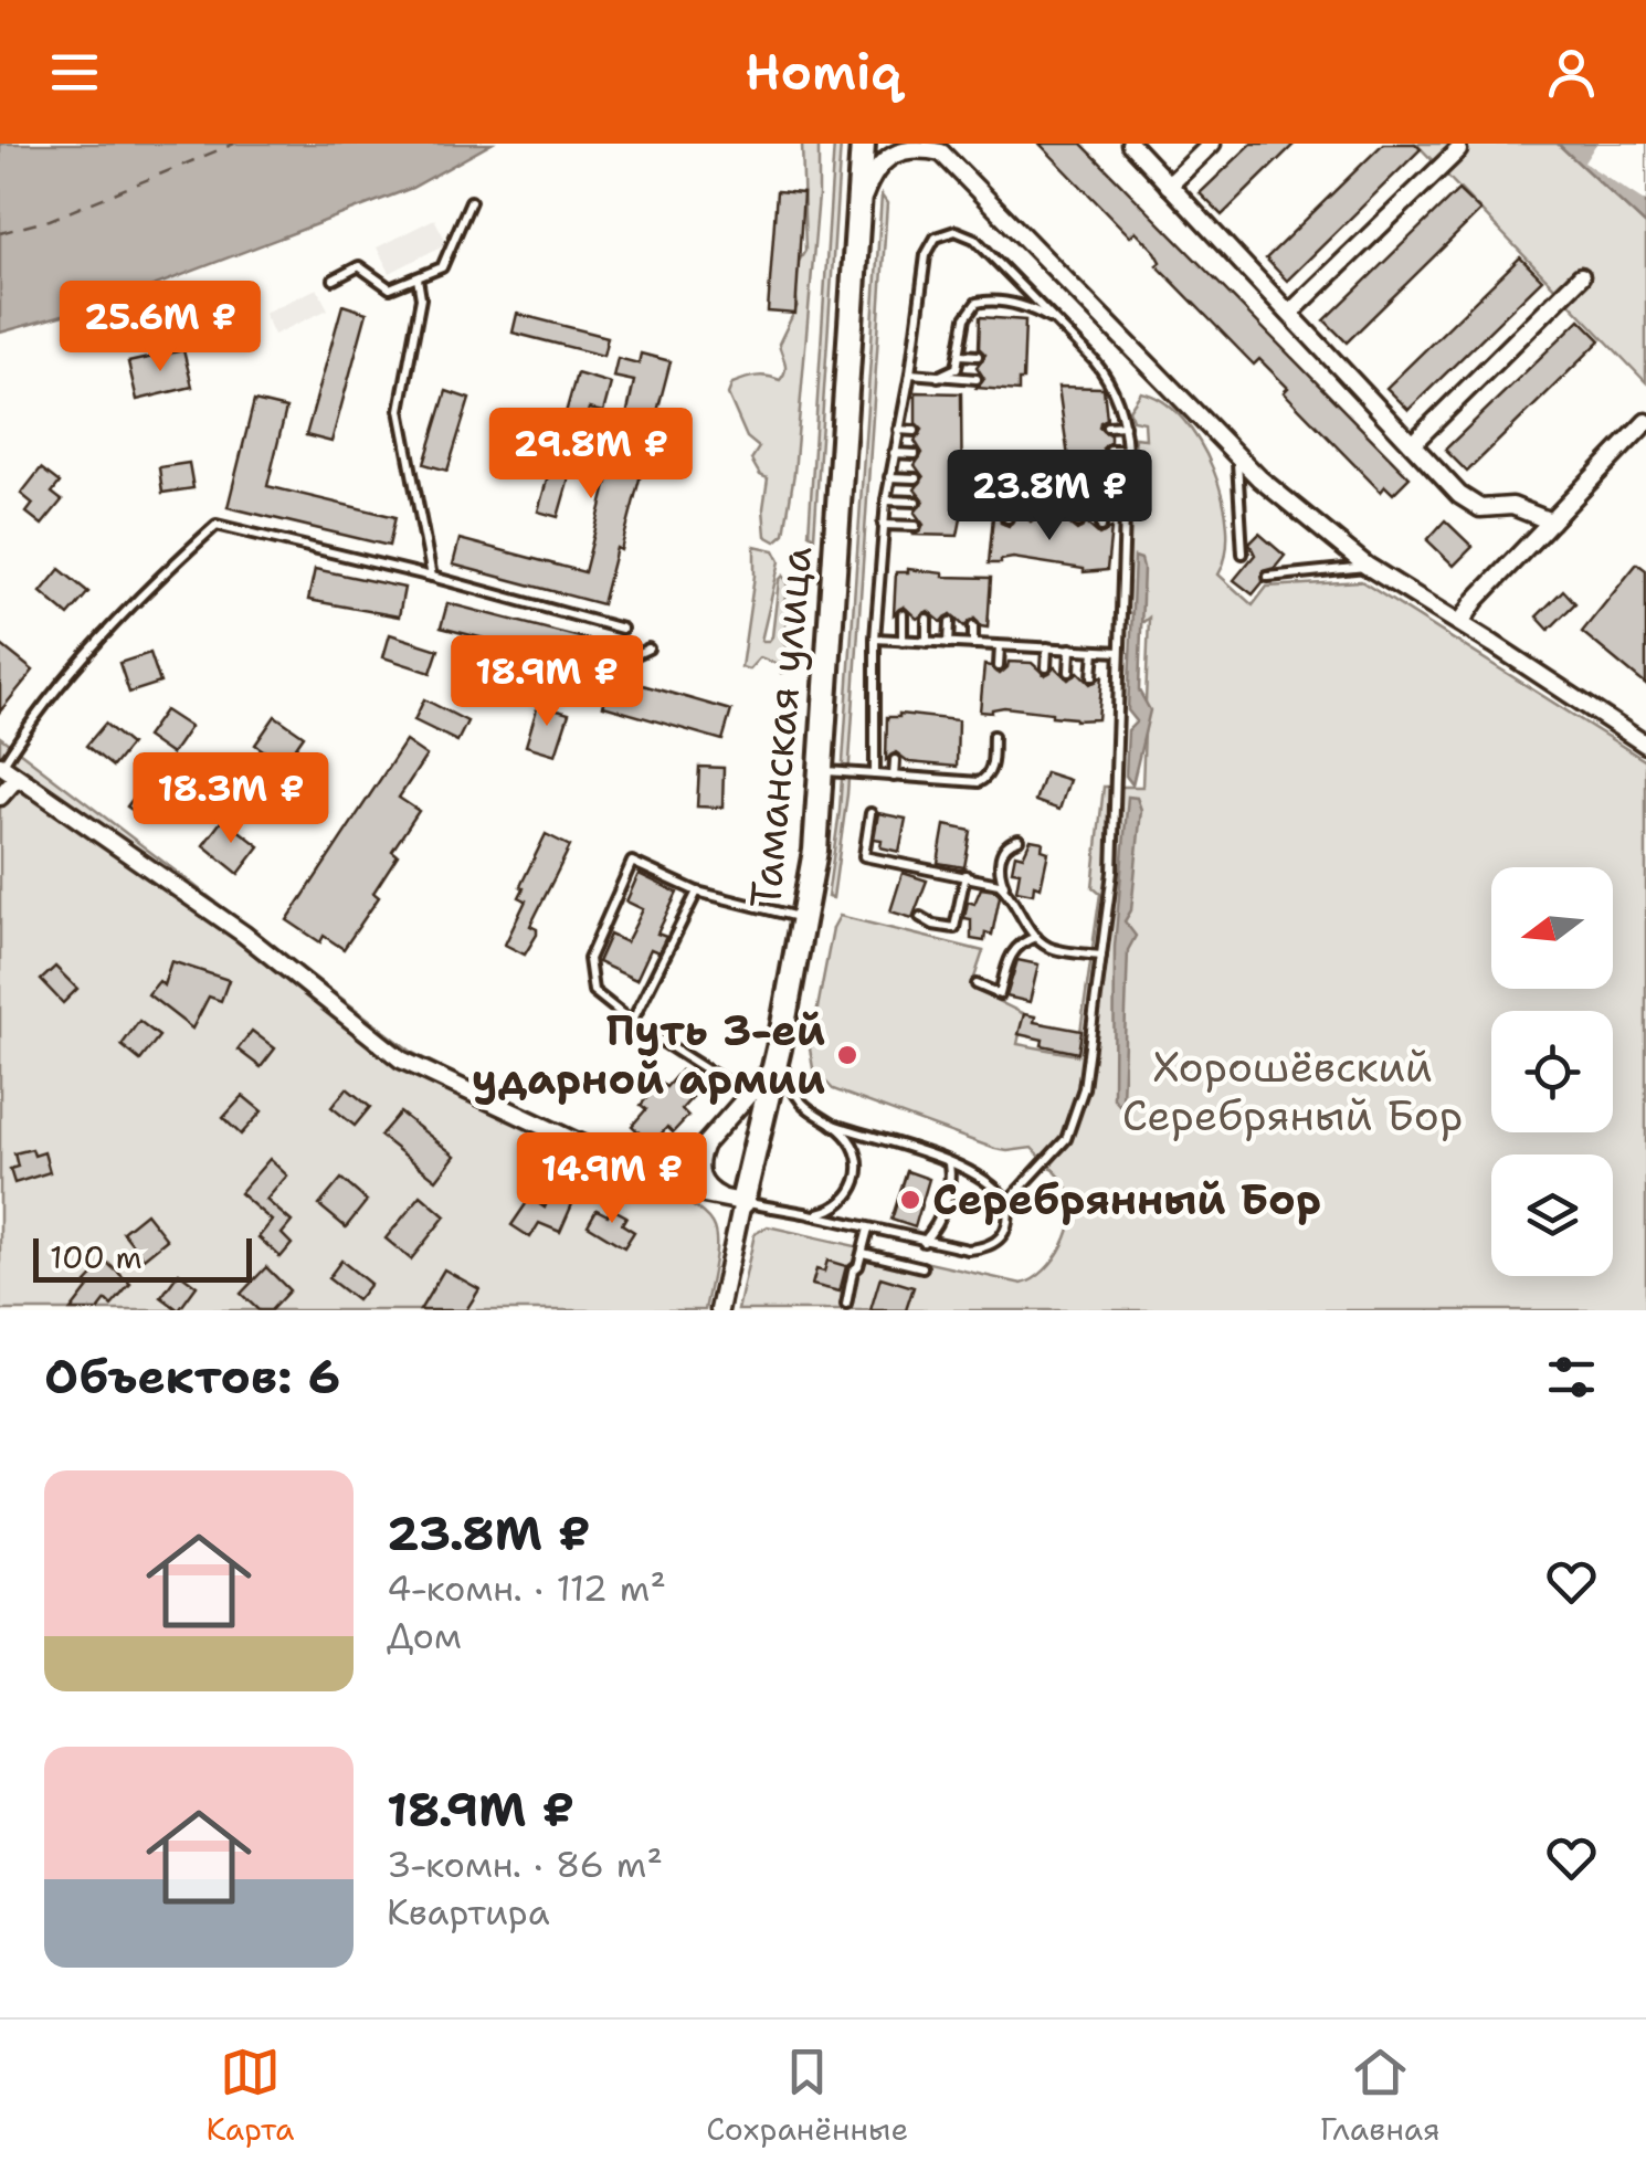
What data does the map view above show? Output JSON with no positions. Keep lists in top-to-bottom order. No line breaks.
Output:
{"streets":{"street":["Таманская улица"]},"parks":["Хорошёвский Серебряный Бор"],"places":["Путь 3-ей ударной армии","Серебрянный Бор"],"scale_bar":"100 m","north":"left","page":{"header":"Homiq","price":["25.6M ₽","29.8M ₽","23.8M ₽","18.9M ₽","18.3M ₽","14.9M ₽"],"scale":"100 m","heading":"Объектов: 6","list":[{"name":"23.8M ₽","note":"4-комн. · 112 m² · Дом"},{"name":"18.9M ₽","note":"3-комн. · 86 m² · Квартира"}],"tabs":["Карта","Сохранённые","Главная"]}}
